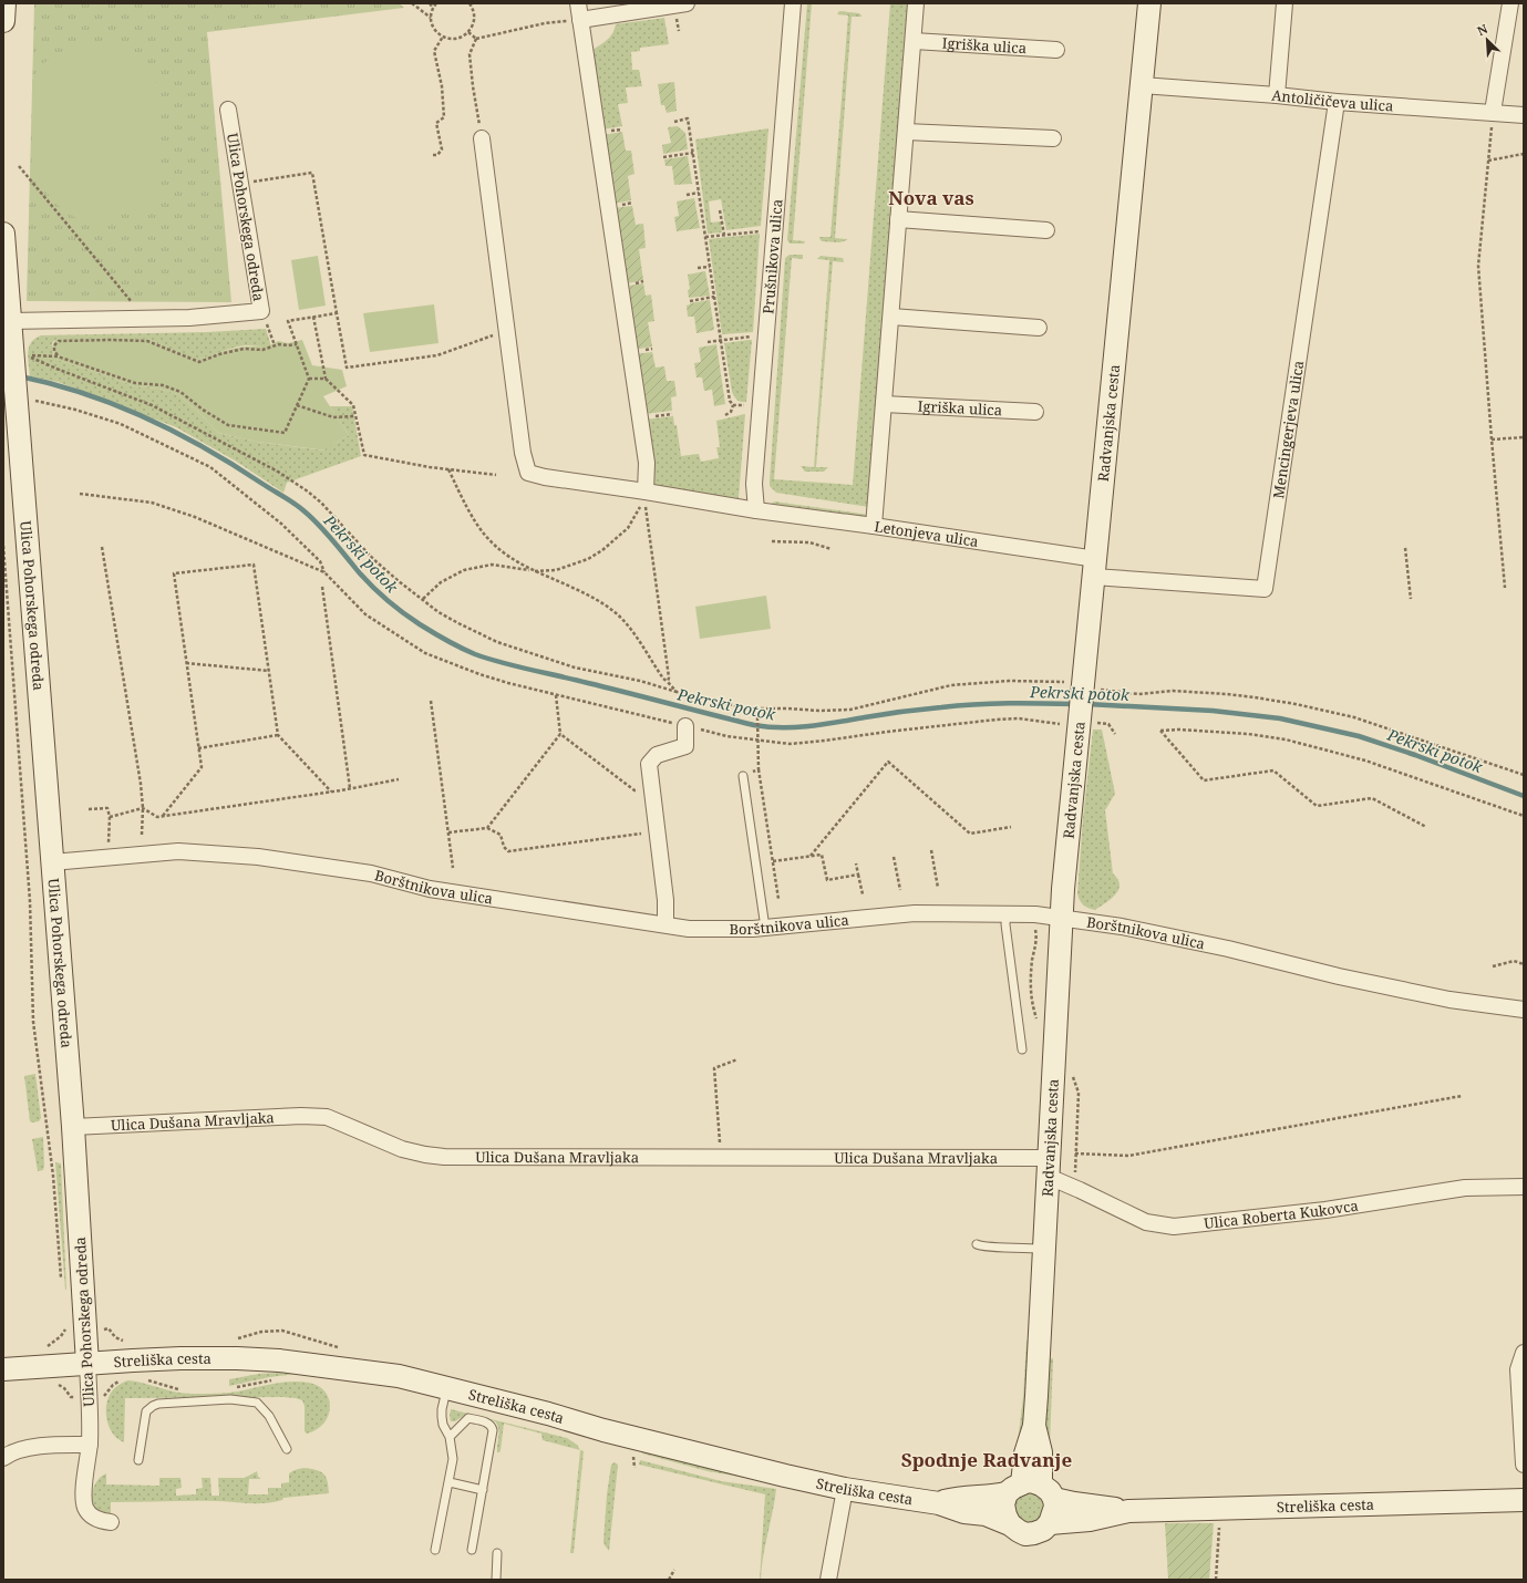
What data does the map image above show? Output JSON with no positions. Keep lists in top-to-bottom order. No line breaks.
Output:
{"streets":{"street":["Igriška ulica","Antoličičeva ulica","Ulica Pohorskega odreda","Prušnikova ulica","Radvanjska cesta","Mencingerjeva ulica","Letonjeva ulica","Borštnikova ulica","Ulica Dušana Mravljaka","Ulica Roberta Kukovca","Streliška cesta"]},"crossings":[["Antoličičeva ulica","Radvanjska cesta"],["Antoličičeva ulica","Mencingerjeva ulica"],["Ulica Pohorskega odreda","Borštnikova ulica"],["Ulica Pohorskega odreda","Ulica Dušana Mravljaka"],["Ulica Pohorskega odreda","Streliška cesta"],["Prušnikova ulica","Letonjeva ulica"],["Radvanjska cesta","Mencingerjeva ulica"],["Radvanjska cesta","Letonjeva ulica"],["Radvanjska cesta","Borštnikova ulica"],["Radvanjska cesta","Ulica Dušana Mravljaka"],["Radvanjska cesta","Ulica Roberta Kukovca"],["Radvanjska cesta","Streliška cesta"],["Mencingerjeva ulica","Letonjeva ulica"],["Ulica Dušana Mravljaka","Ulica Roberta Kukovca"]],"districts":["Nova vas","Spodnje Radvanje"],"water":["Pekrski potok"],"north":"top left"}
